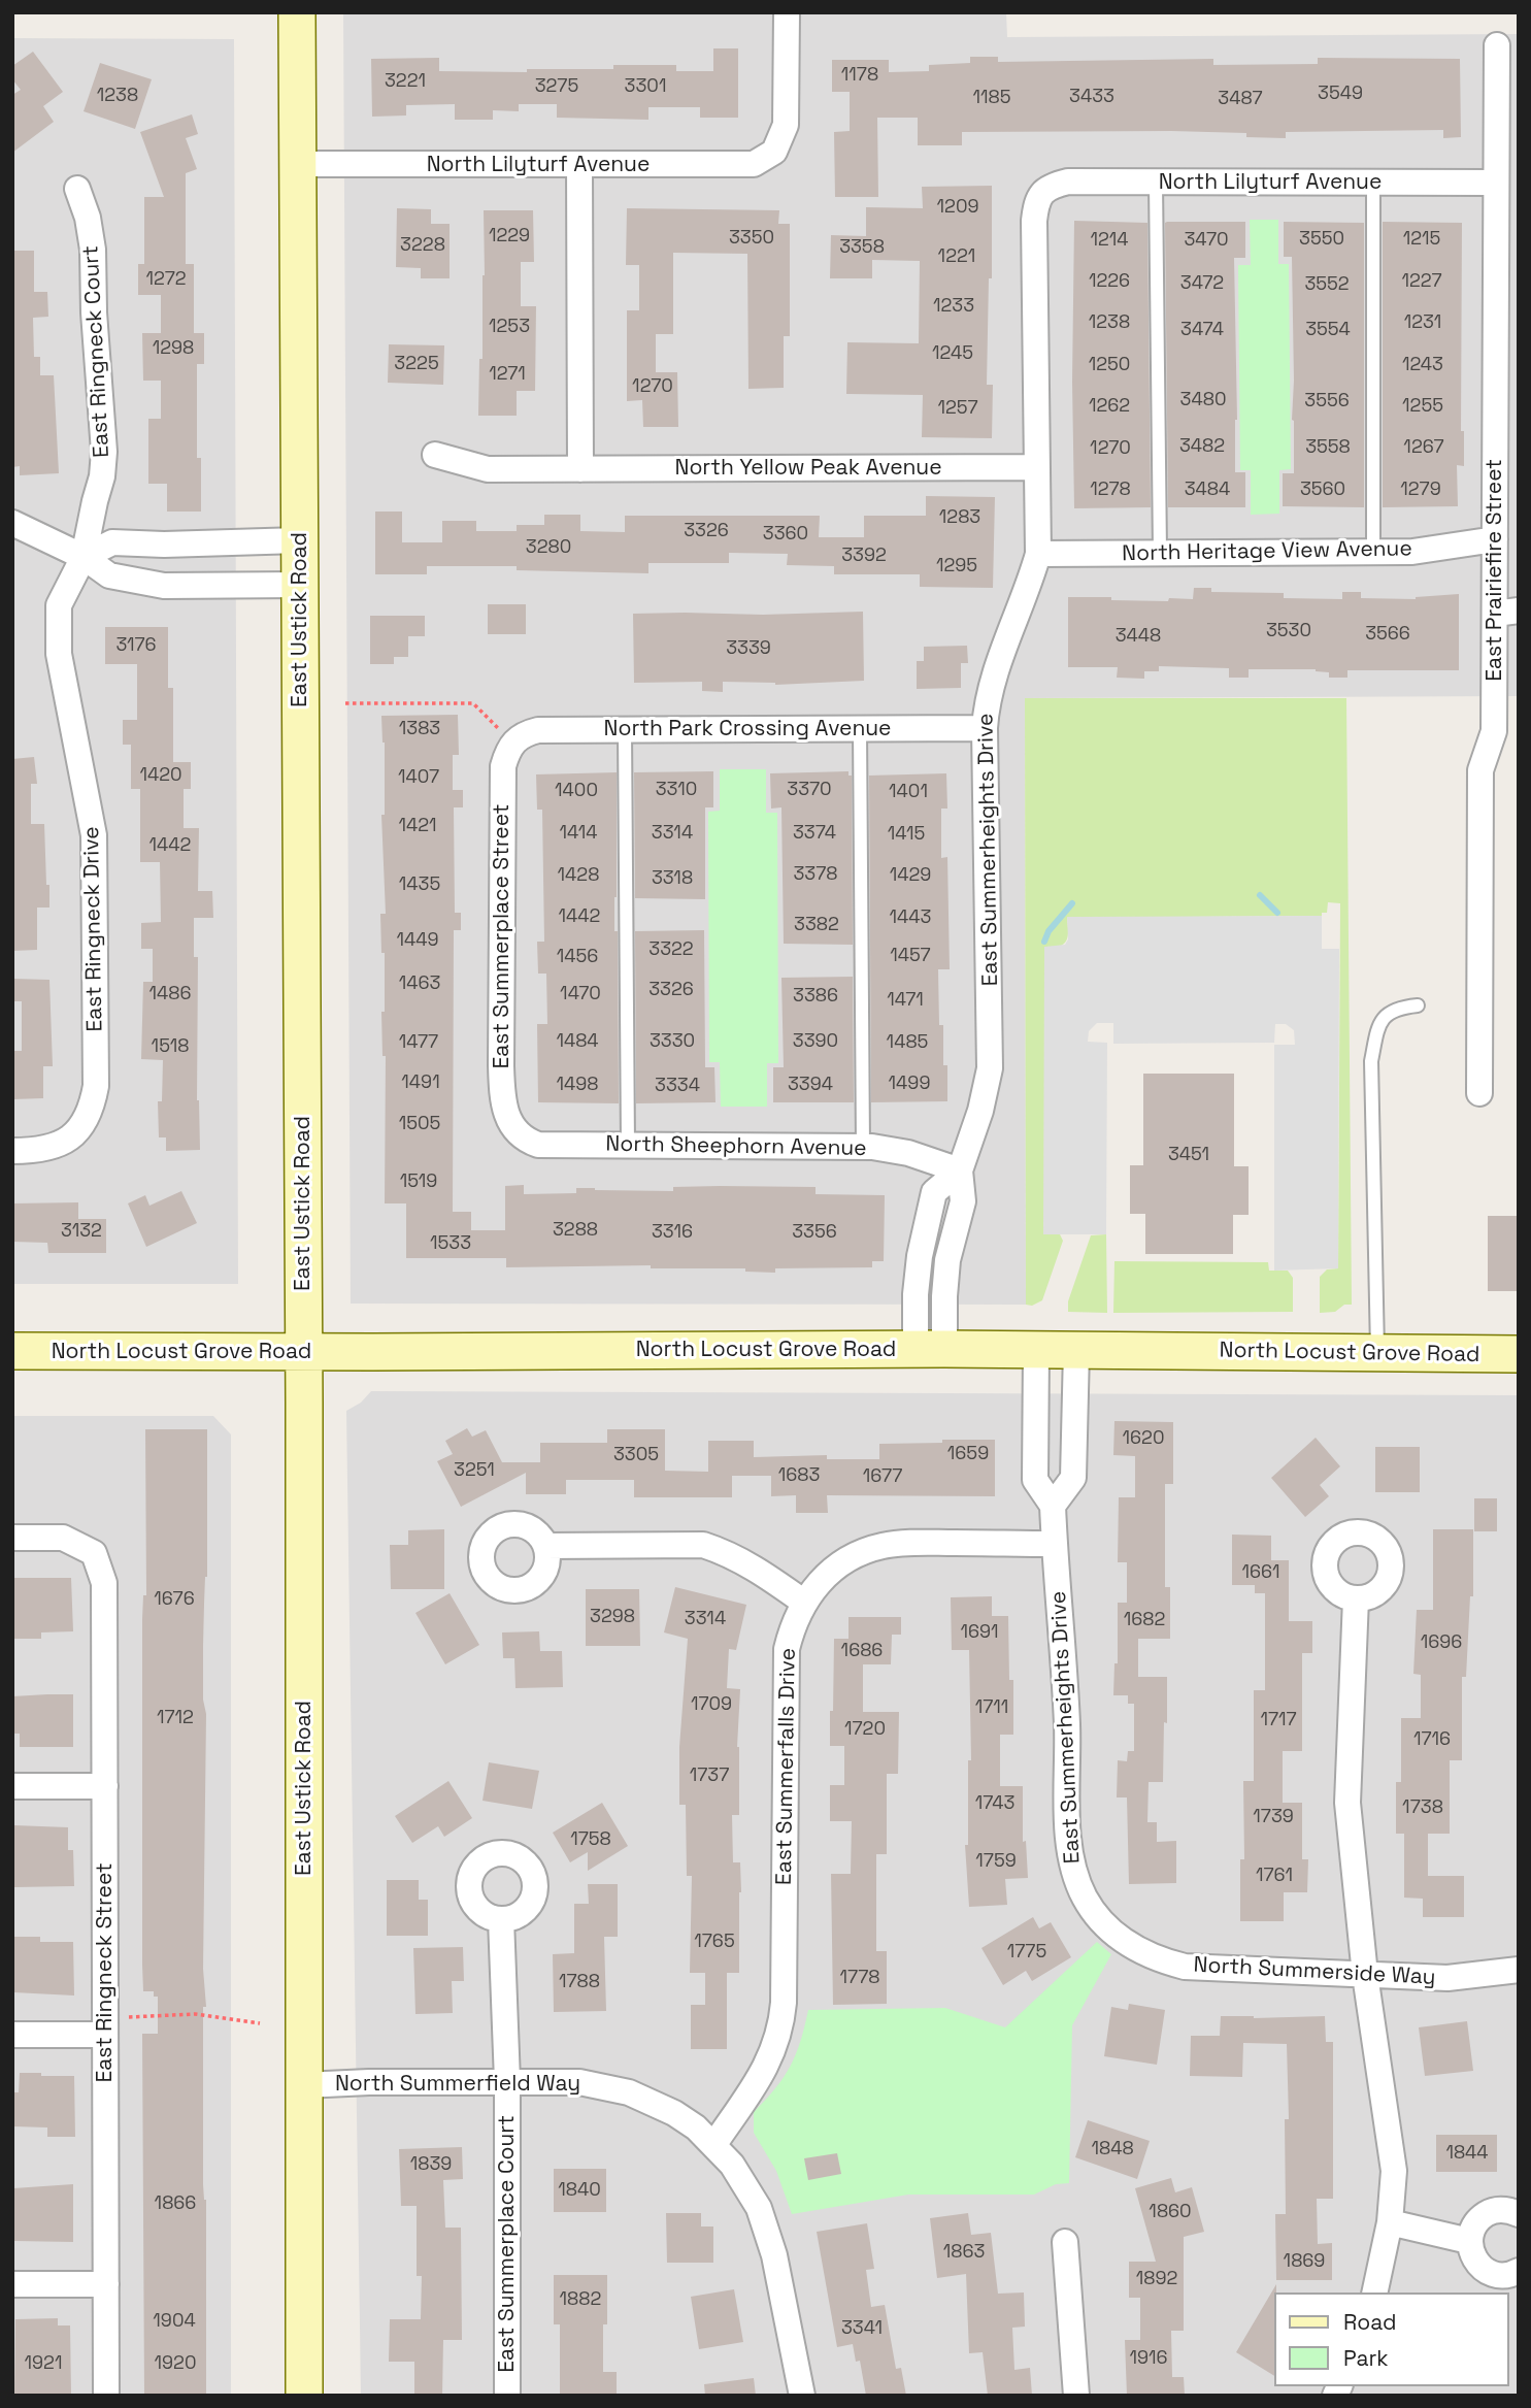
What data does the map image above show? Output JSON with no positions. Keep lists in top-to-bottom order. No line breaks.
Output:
{"streets":{"main road":["East Ustick Road","North Locust Grove Road"],"street":["North Lilyturf Avenue","East Ringneck Court","North Yellow Peak Avenue","North Heritage View Avenue","East Prairiefire Street","North Park Crossing Avenue","East Summerheights Drive","East Ringneck Drive","East Summerplace Street","North Sheephorn Avenue","East Summerfalls Drive","North Summerside Way","East Ringneck Street","North Summerfield Way","East Summerplace Court"]},"crossings":[["North Lilyturf Avenue","East Prairiefire Street"],["North Lilyturf Avenue","East Ustick Road"],["North Lilyturf Avenue","East Summerheights Drive"],["East Ringneck Court","East Ringneck Drive"],["North Yellow Peak Avenue","East Summerheights Drive"],["North Heritage View Avenue","East Prairiefire Street"],["North Heritage View Avenue","East Summerheights Drive"],["East Ustick Road","North Locust Grove Road"],["East Ustick Road","North Summerfield Way"],["North Park Crossing Avenue","East Summerheights Drive"],["North Park Crossing Avenue","East Summerplace Street"],["East Summerheights Drive","North Sheephorn Avenue"],["East Summerheights Drive","North Locust Grove Road"],["East Summerheights Drive","East Summerfalls Drive"],["East Summerheights Drive","North Summerside Way"],["East Summerplace Street","North Sheephorn Avenue"],["East Summerfalls Drive","North Summerfield Way"],["North Summerfield Way","East Summerplace Court"]],"house_numbers":["1178","3221","3275","3301","3549","1238","3433","1185","3487","1209","1229","3350","3550","1215","1214","3470","3228","3358","1221","1272","1226","1227","3472","3552","1233","1238","1231","1253","3474","3554","1298","1245","3225","1250","1243","1271","1270","3480","3556","1262","1255","1257","3482","3558","1267","1270","1278","3484","3560","1279","1283","3326","3360","3280","3392","1295","3530","3566","3448","3176","3339","1383","1420","1407","3310","3370","1400","1401","1421","1414","3314","3374","1415","1442","3378","1428","1429","3318","1435","1442","1443","3382","1449","3322","1457","1456","1463","3326","1486","1470","3386","1471","1484","3330","3390","1477","1485","1518","1491","1499","1498","3394","3334","1505","3451","1519","3288","3132","3316","3356","1533","1620","1659","3305","3251","1683","1677","1661","1676","3298","3314","1682","1691","1696","1686","1709","1711","1712","1717","1720","1716","1737","1743","1738","1739","1758","1759","1761","1765","1775","1778","1788","1848","1844","1839","1840","1866","1860","1863","1869","1892","1882","1904","3341","1916","1921","1920"],"legend":["Road","Park"]}
